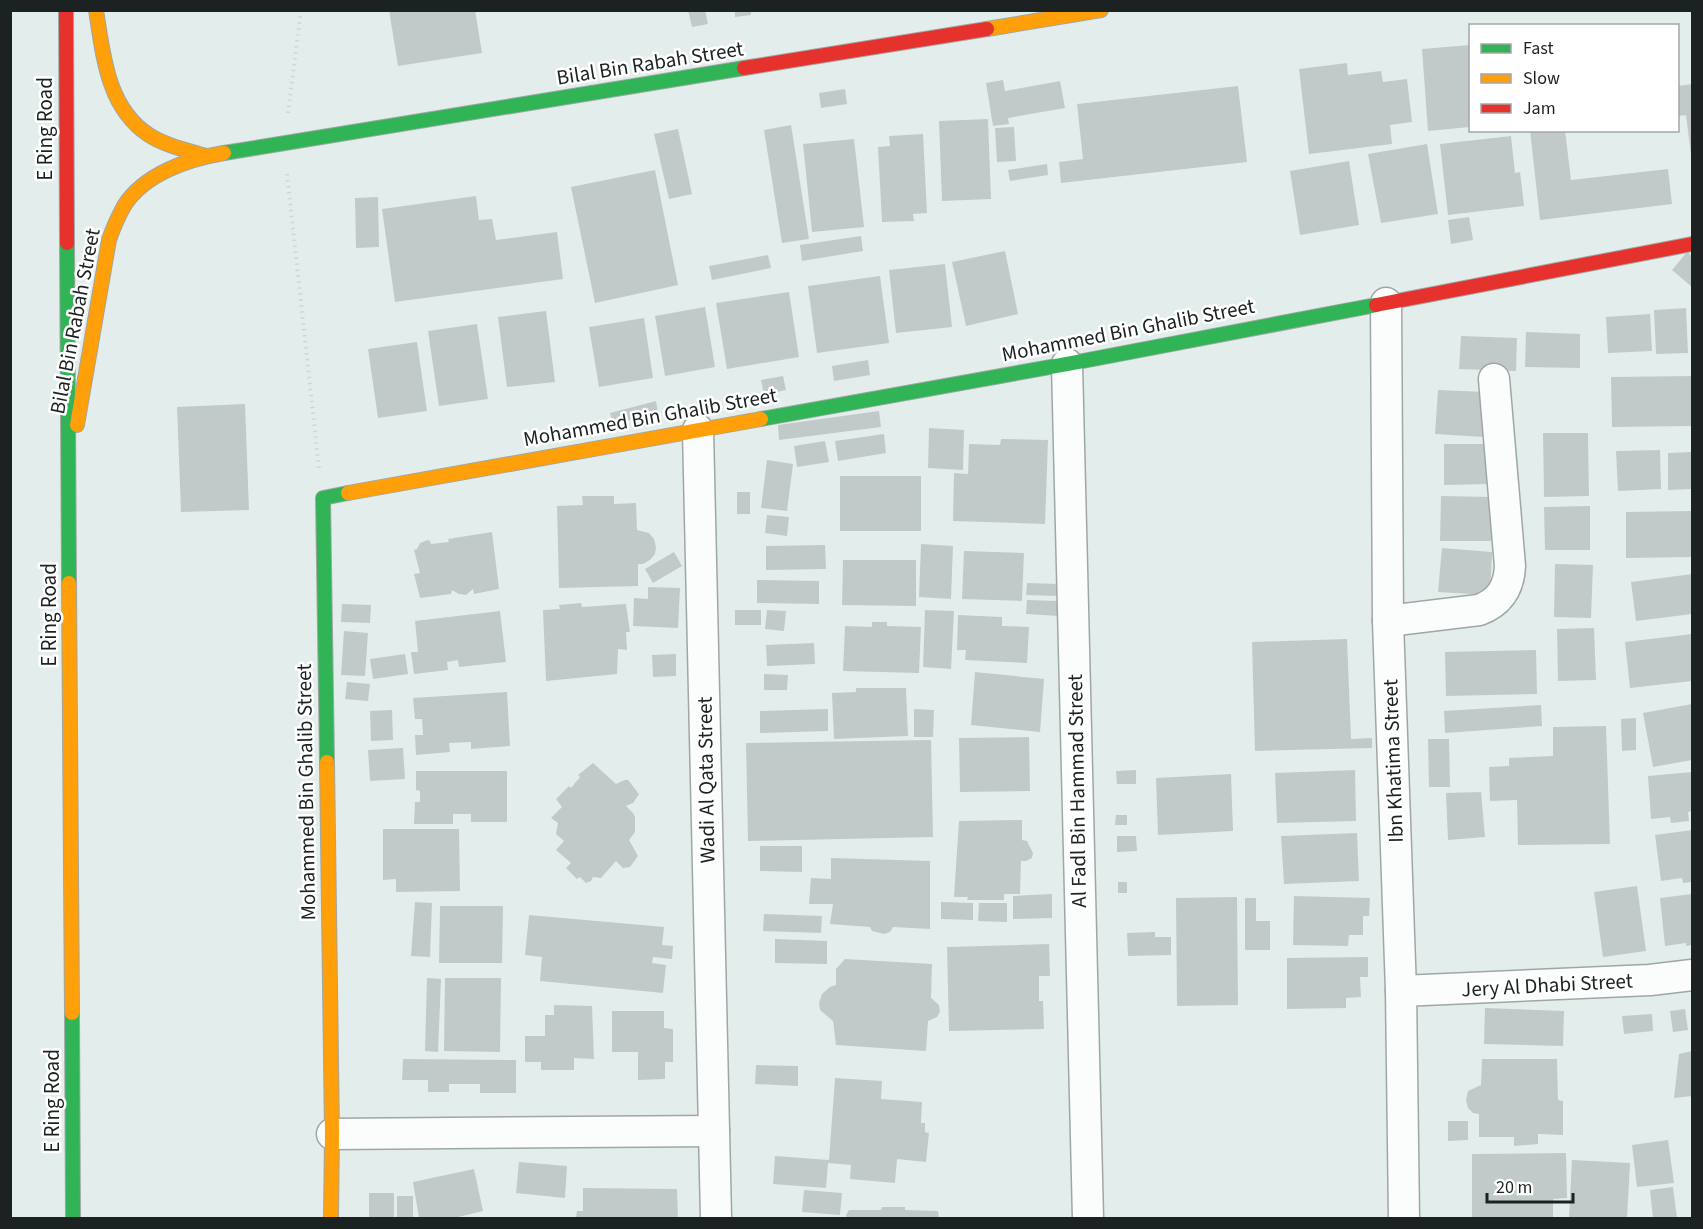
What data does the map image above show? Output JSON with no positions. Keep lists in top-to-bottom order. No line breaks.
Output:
{"streets":{"street":["Bilal Bin Rabah Street","E Ring Road","Mohammed Bin Ghalib Street","Ibn Khatima Street","Wadi Al Qata Street","Al Fadl Bin Hammad Street","Jery Al Dhabi Street"]},"crossings":[["Bilal Bin Rabah Street","E Ring Road"],["Mohammed Bin Ghalib Street","Ibn Khatima Street"],["Mohammed Bin Ghalib Street","Wadi Al Qata Street"],["Mohammed Bin Ghalib Street","Al Fadl Bin Hammad Street"],["Ibn Khatima Street","Jery Al Dhabi Street"]],"legend":["Fast","Slow","Jam"],"scale_bar":"20 m"}
